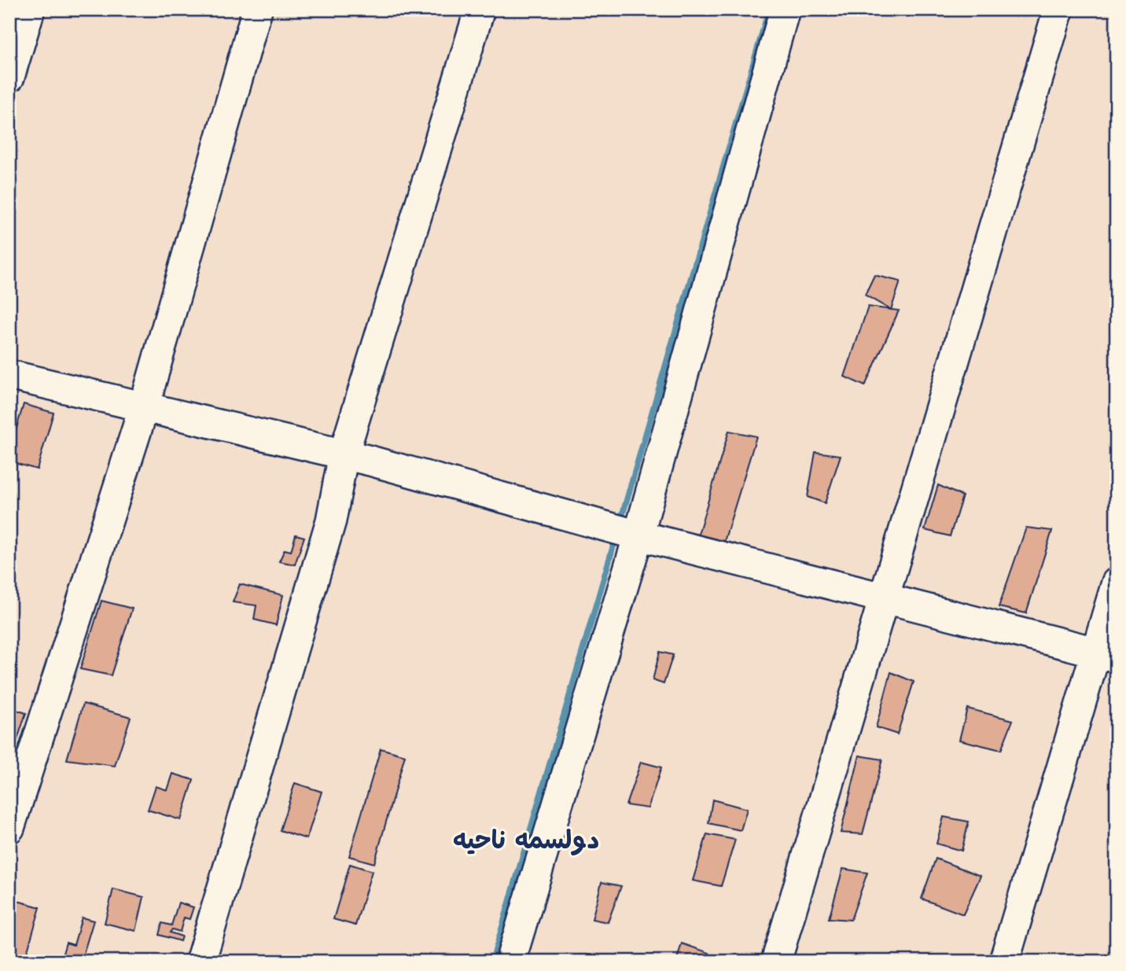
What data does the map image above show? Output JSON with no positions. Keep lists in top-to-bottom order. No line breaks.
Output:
{"districts":["دولسمه ناحیه"]}
